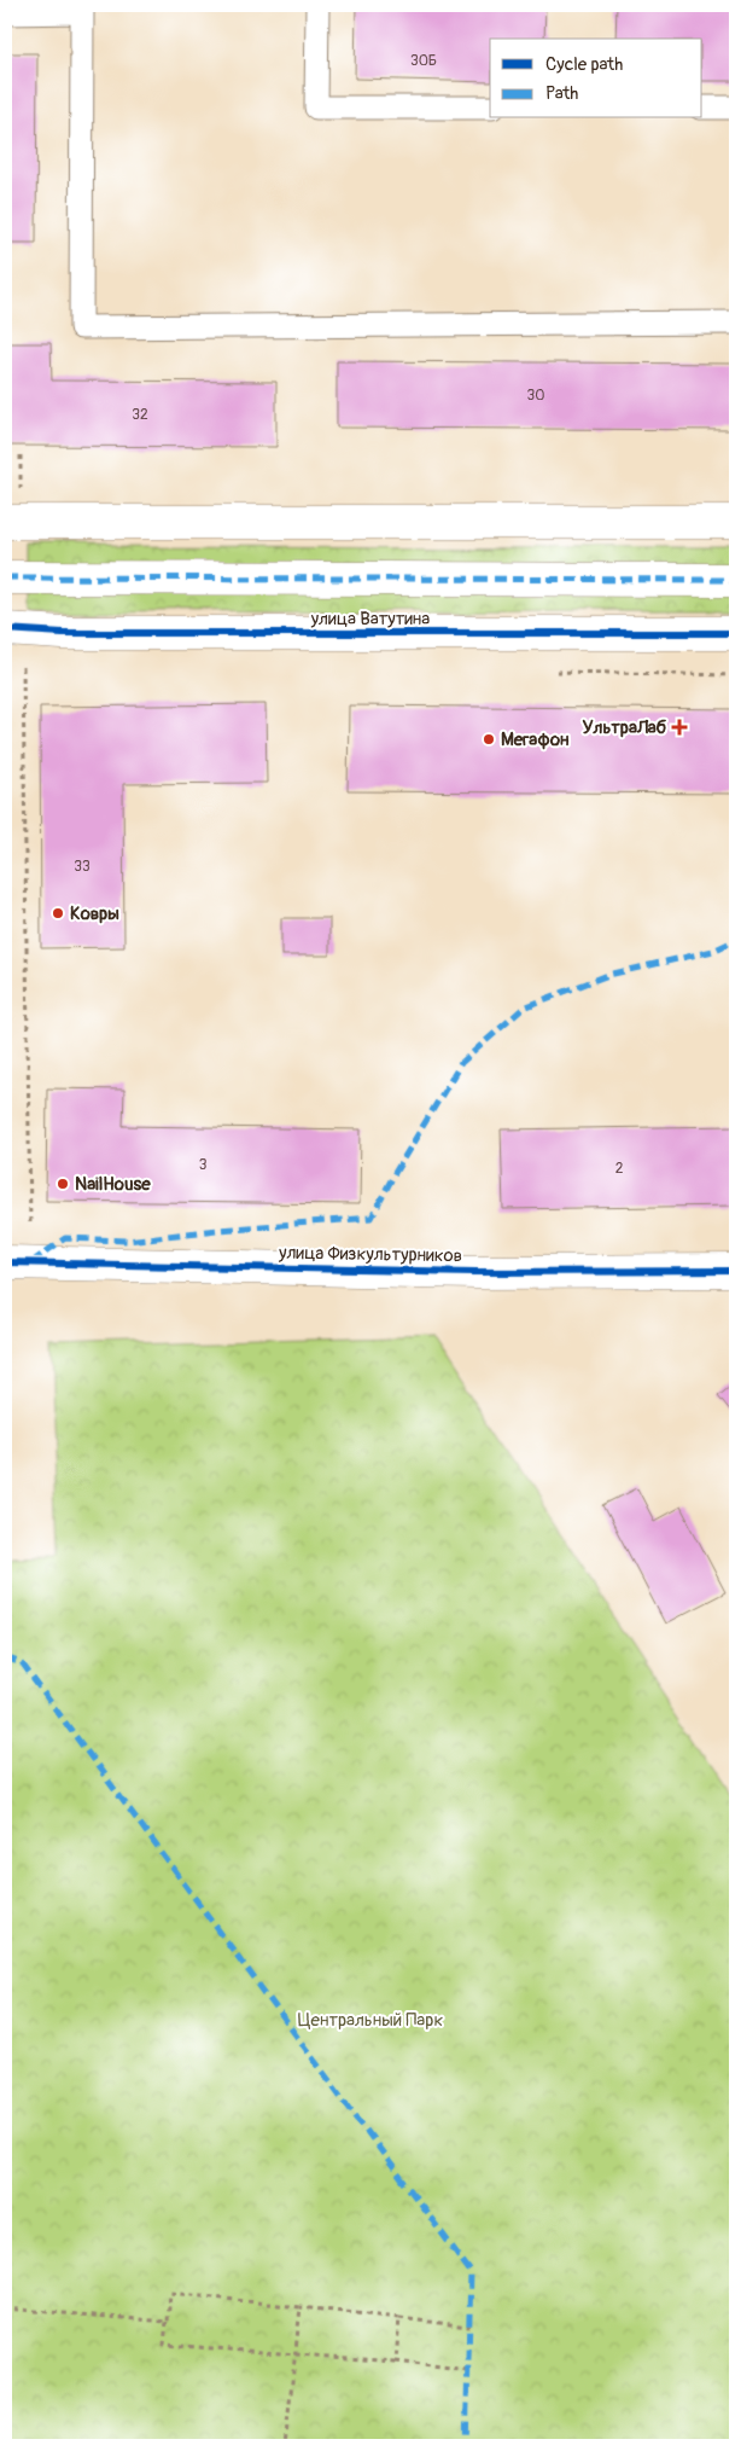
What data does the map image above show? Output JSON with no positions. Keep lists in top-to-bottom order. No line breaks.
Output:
{"streets":{"street":["улица Ватутина","улица Физкультурников"]},"parks":["Центральный Парк"],"places":{"health":["УльтраЛаб"],"other":["Мегафон","Ковры","NailHouse"]},"house_numbers":["30Б","30","32","33","3","2"],"legend":["Cycle path","Path"]}
